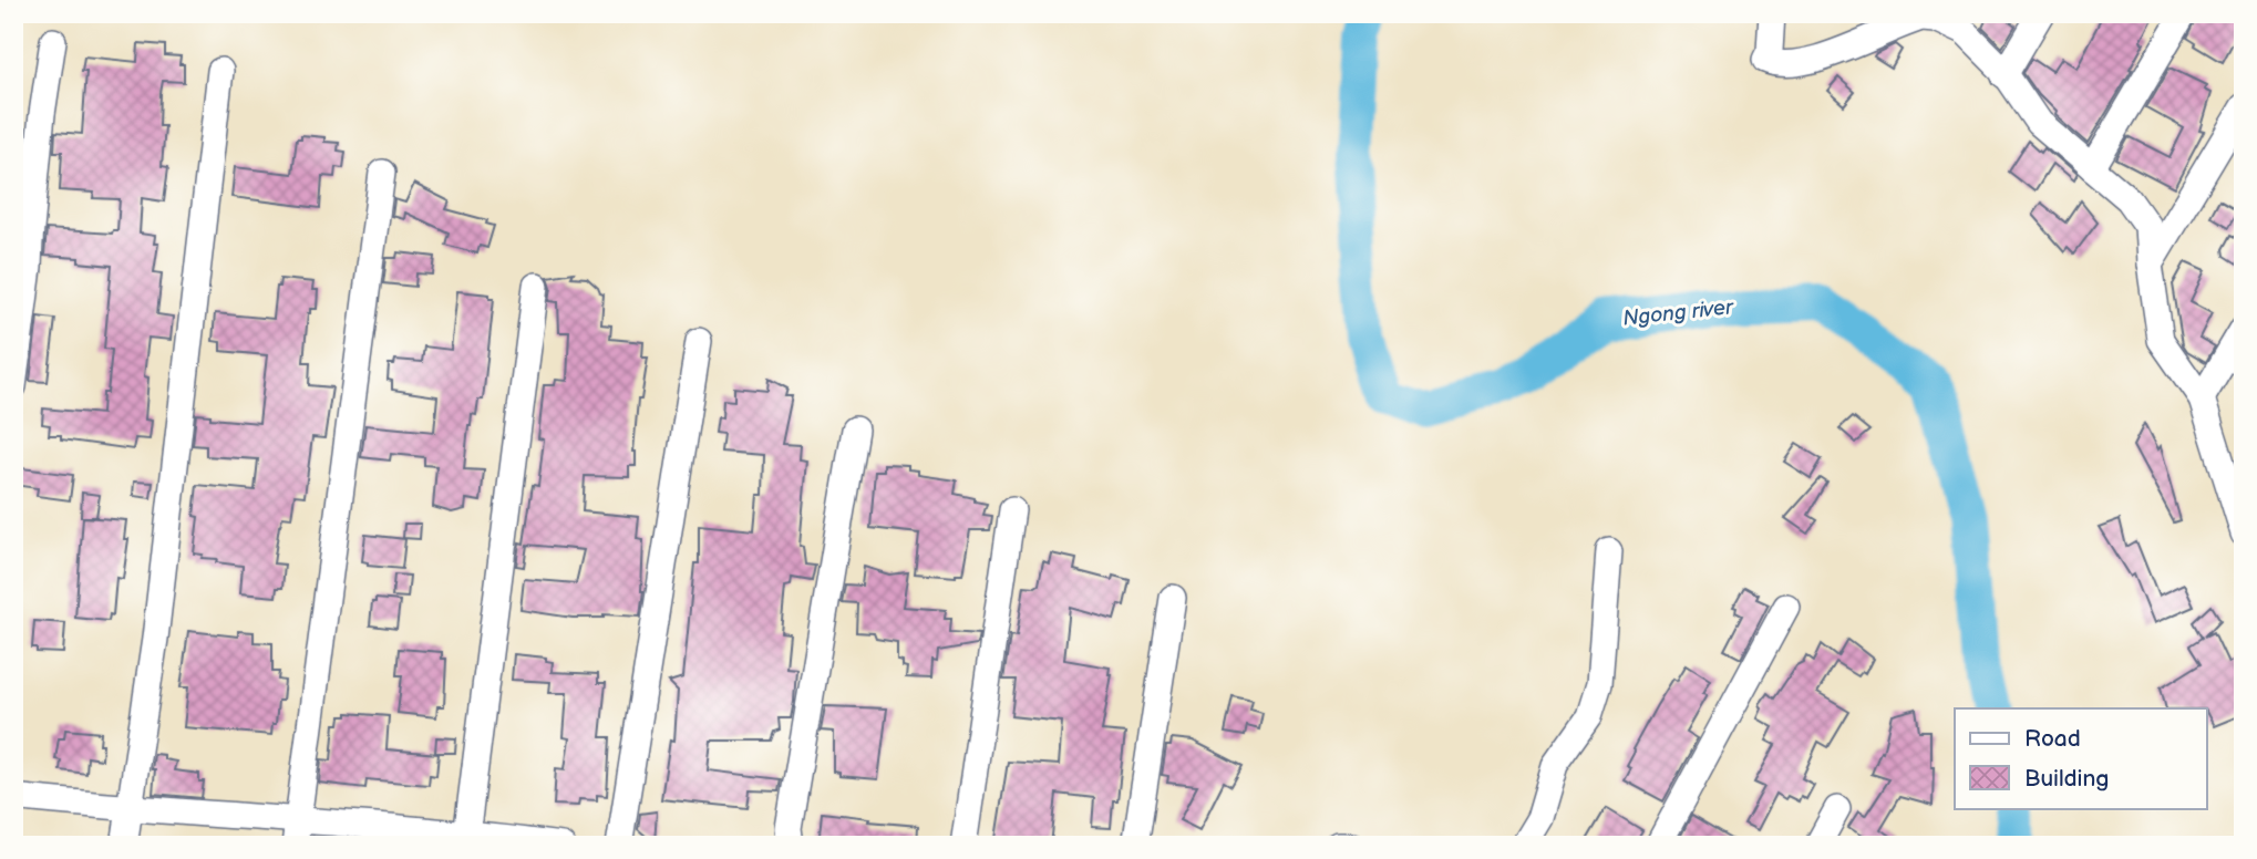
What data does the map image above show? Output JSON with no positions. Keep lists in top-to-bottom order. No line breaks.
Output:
{"water":["Ngong river"],"legend":["Road","Building"]}
